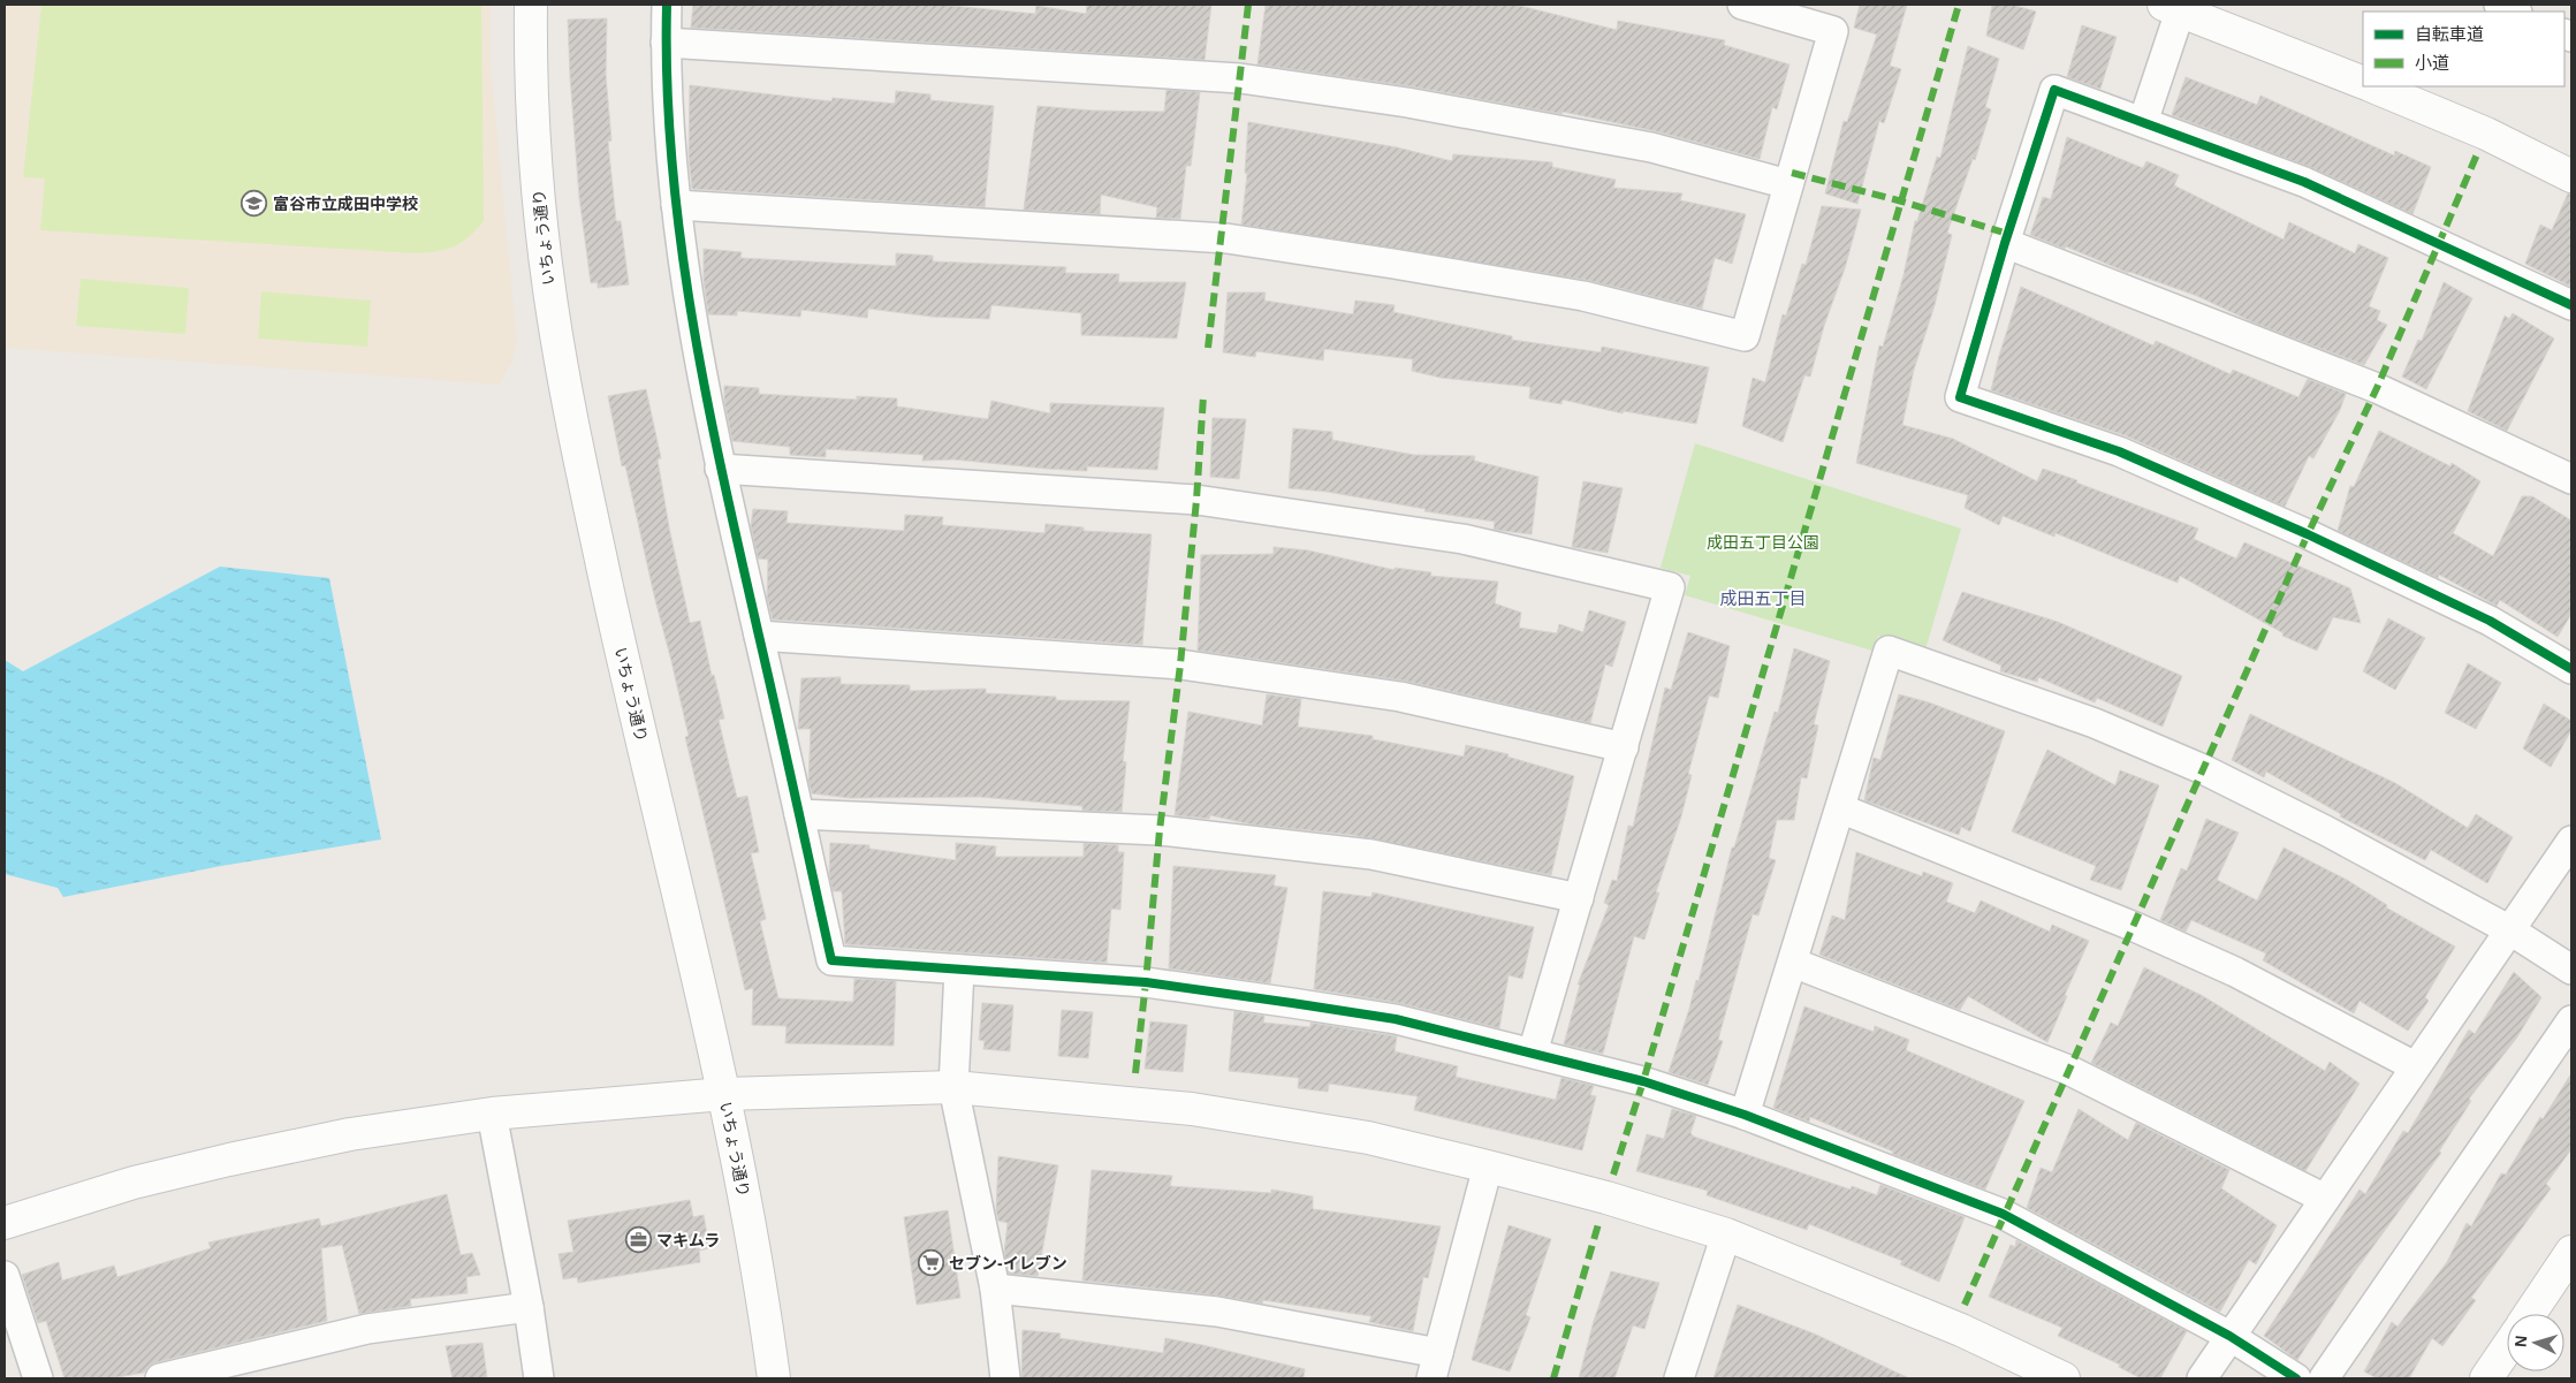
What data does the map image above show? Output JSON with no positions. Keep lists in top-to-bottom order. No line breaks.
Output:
{"streets":{"street":["いちょう通り"]},"districts":["成田五丁目"],"parks":["成田五丁目公園"],"places":{"school or university":["富谷市立成田中学校"],"office":["マキムラ"],"supermarket":["セブン-イレブン"]},"legend":["自転車道","小道"],"north":"left"}
